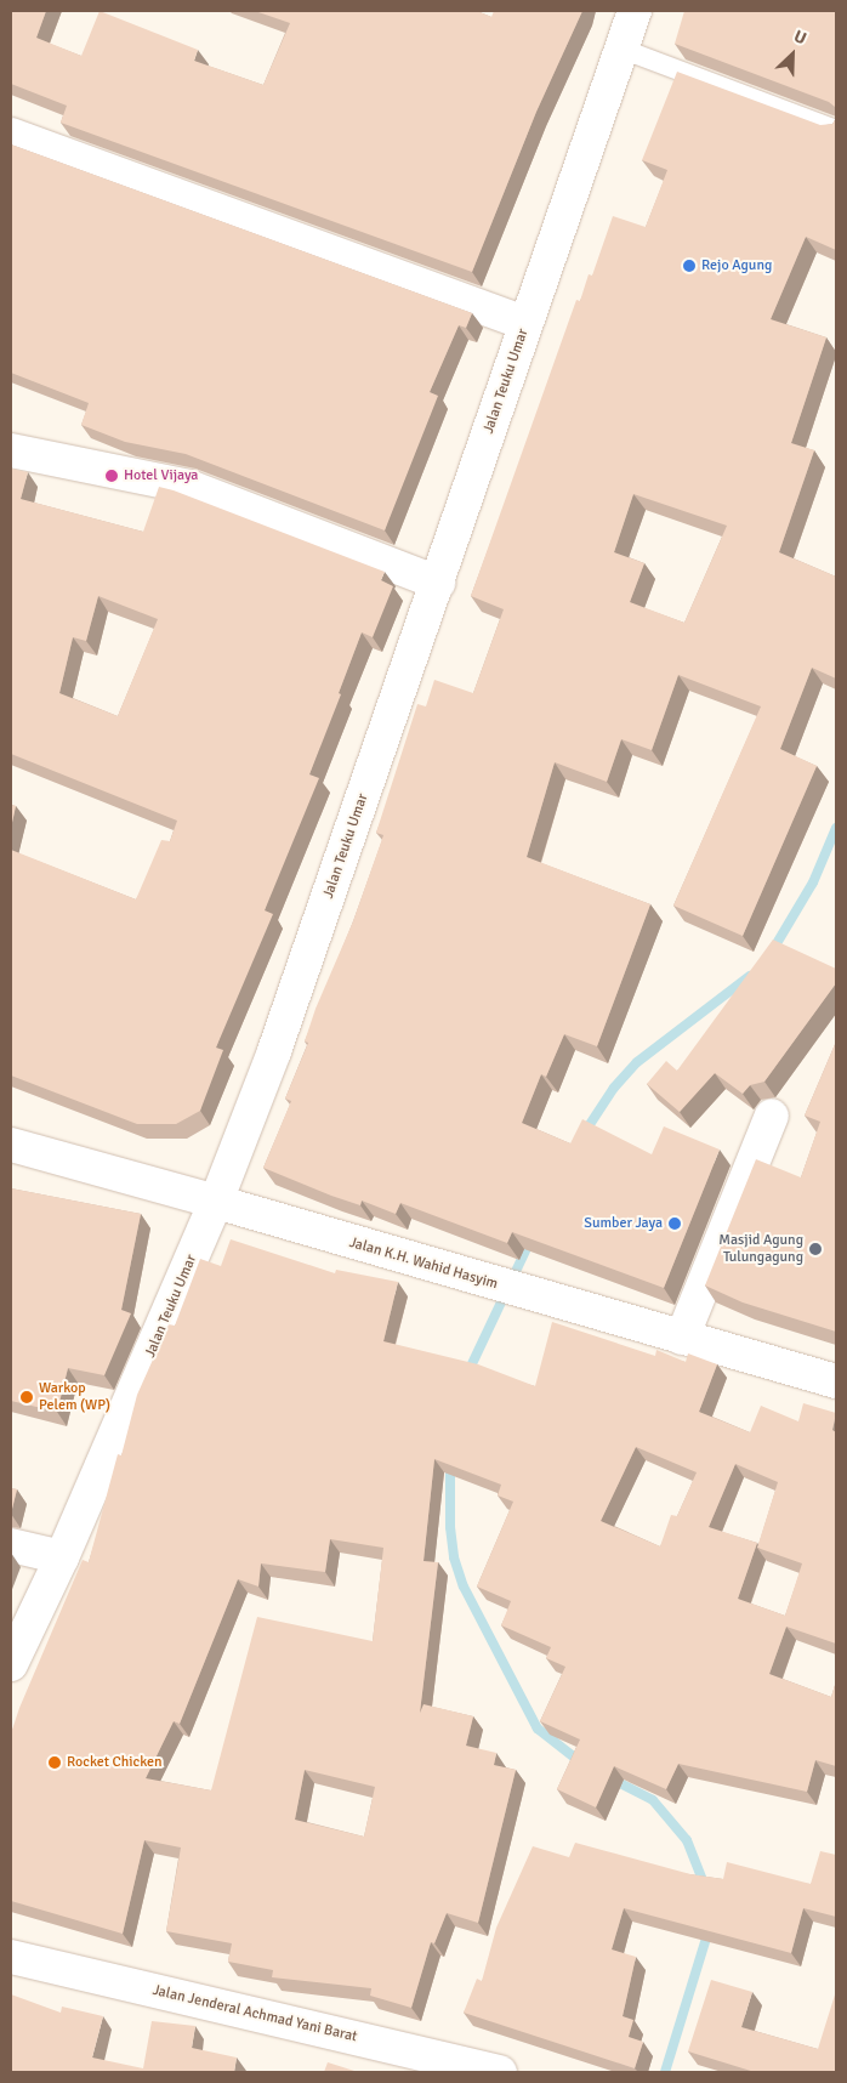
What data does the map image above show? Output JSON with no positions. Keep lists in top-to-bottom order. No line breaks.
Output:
{"streets":{"street":["Jalan Teuku Umar","Jalan K.H. Wahid Hasyim","Jalan Jenderal Achmad Yani Barat"]},"crossings":[["Jalan Teuku Umar","Jalan K.H. Wahid Hasyim"]],"places":["Rejo Agung","Hotel Vijaya","Sumber Jaya","Masjid Agung Tulungagung","Warkop Pelem (WP)","Rocket Chicken"],"north":"top right"}
